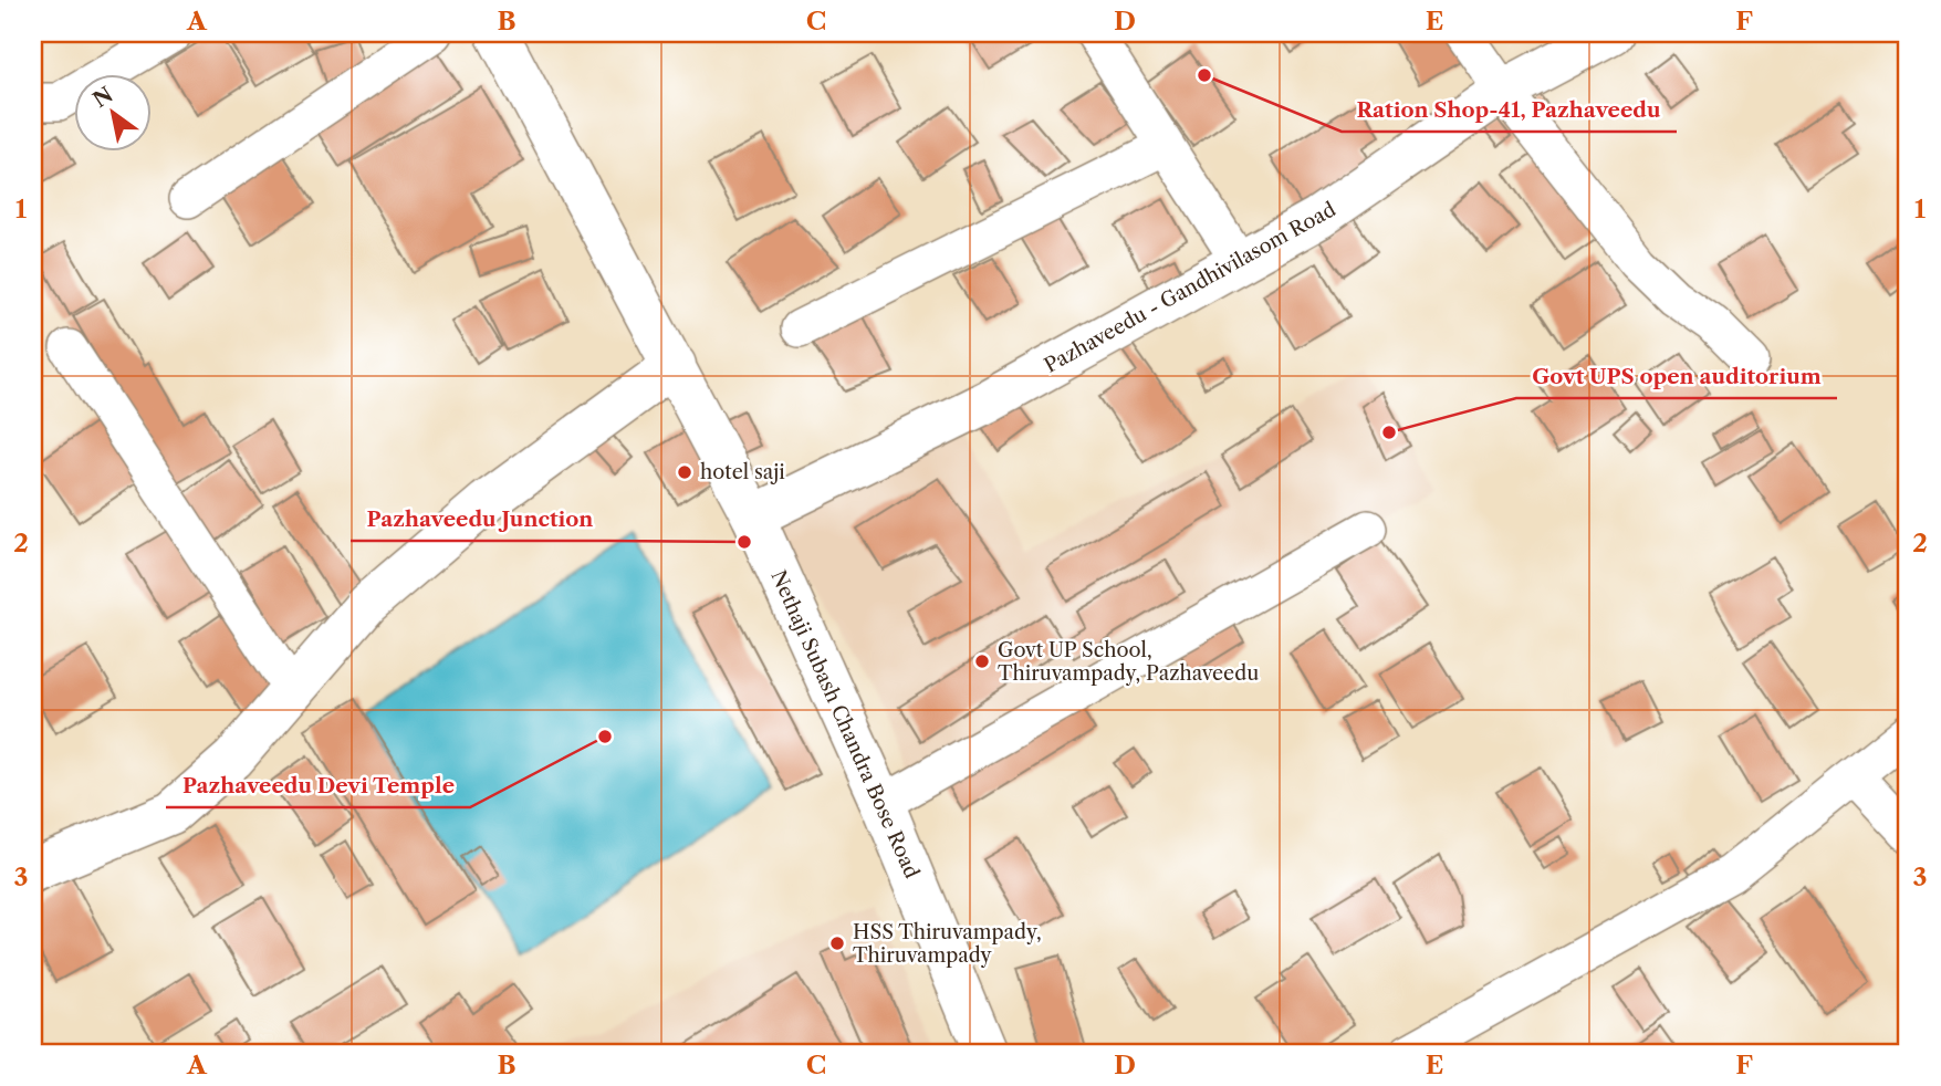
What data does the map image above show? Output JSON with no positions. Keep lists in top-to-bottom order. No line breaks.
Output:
{"streets":{"main road":["Pazhaveedu - Gandhivilasom Road","Nethaji Subash Chandra Bose Road"]},"crossings":[["Pazhaveedu - Gandhivilasom Road","Nethaji Subash Chandra Bose Road"]],"places":["Ration Shop-41, Pazhaveedu","Govt UPS open auditorium","hotel saji","Pazhaveedu Junction","Govt UP School, Thiruvampady, Pazhaveedu","Pazhaveedu Devi Temple","HSS Thiruvampady, Thiruvampady"],"north":"top left","grid":{"columns":["A","B","C","D","E","F"],"rows":["1","2","3"]}}
